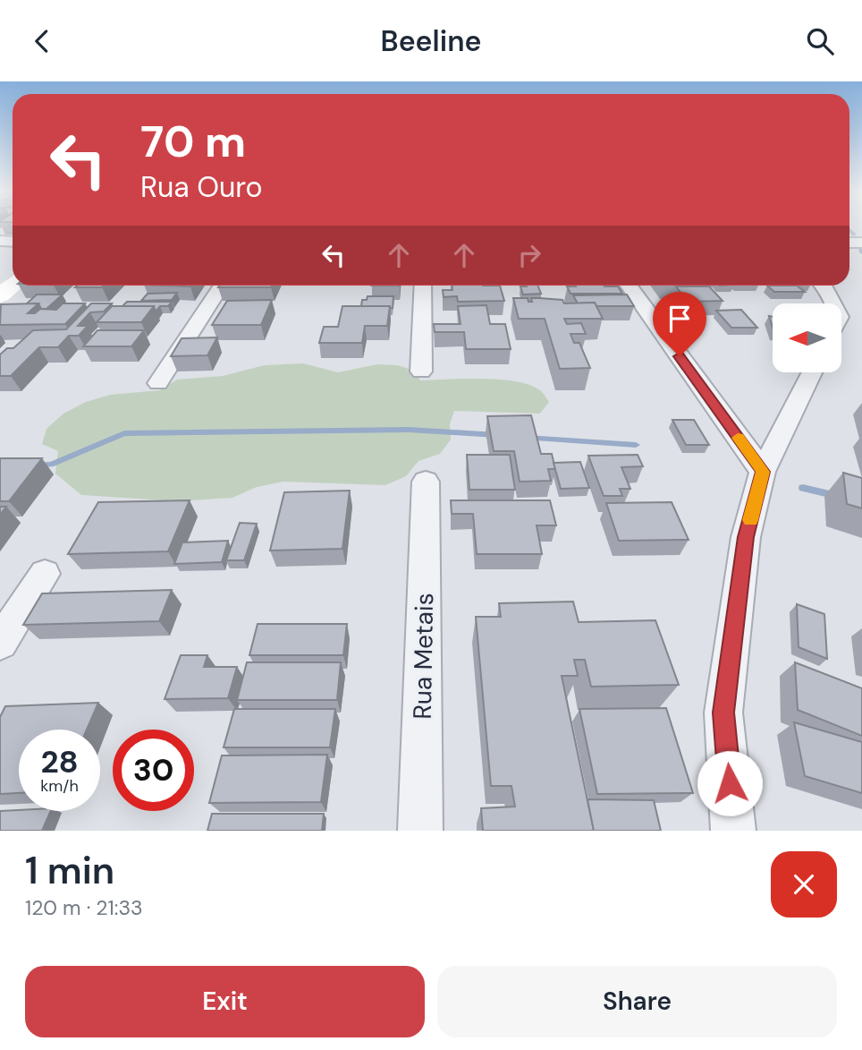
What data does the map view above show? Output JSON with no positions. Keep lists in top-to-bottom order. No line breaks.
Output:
{"streets":{"street":["Rua Metais"]},"north":"left","page":{"header":"Beeline","turn":["70 m","Rua Ouro"],"speed":"28 km/h","limit":"30","heading":["1 min","120 m · 21:33"],"buttons":["Exit","Share"]}}
